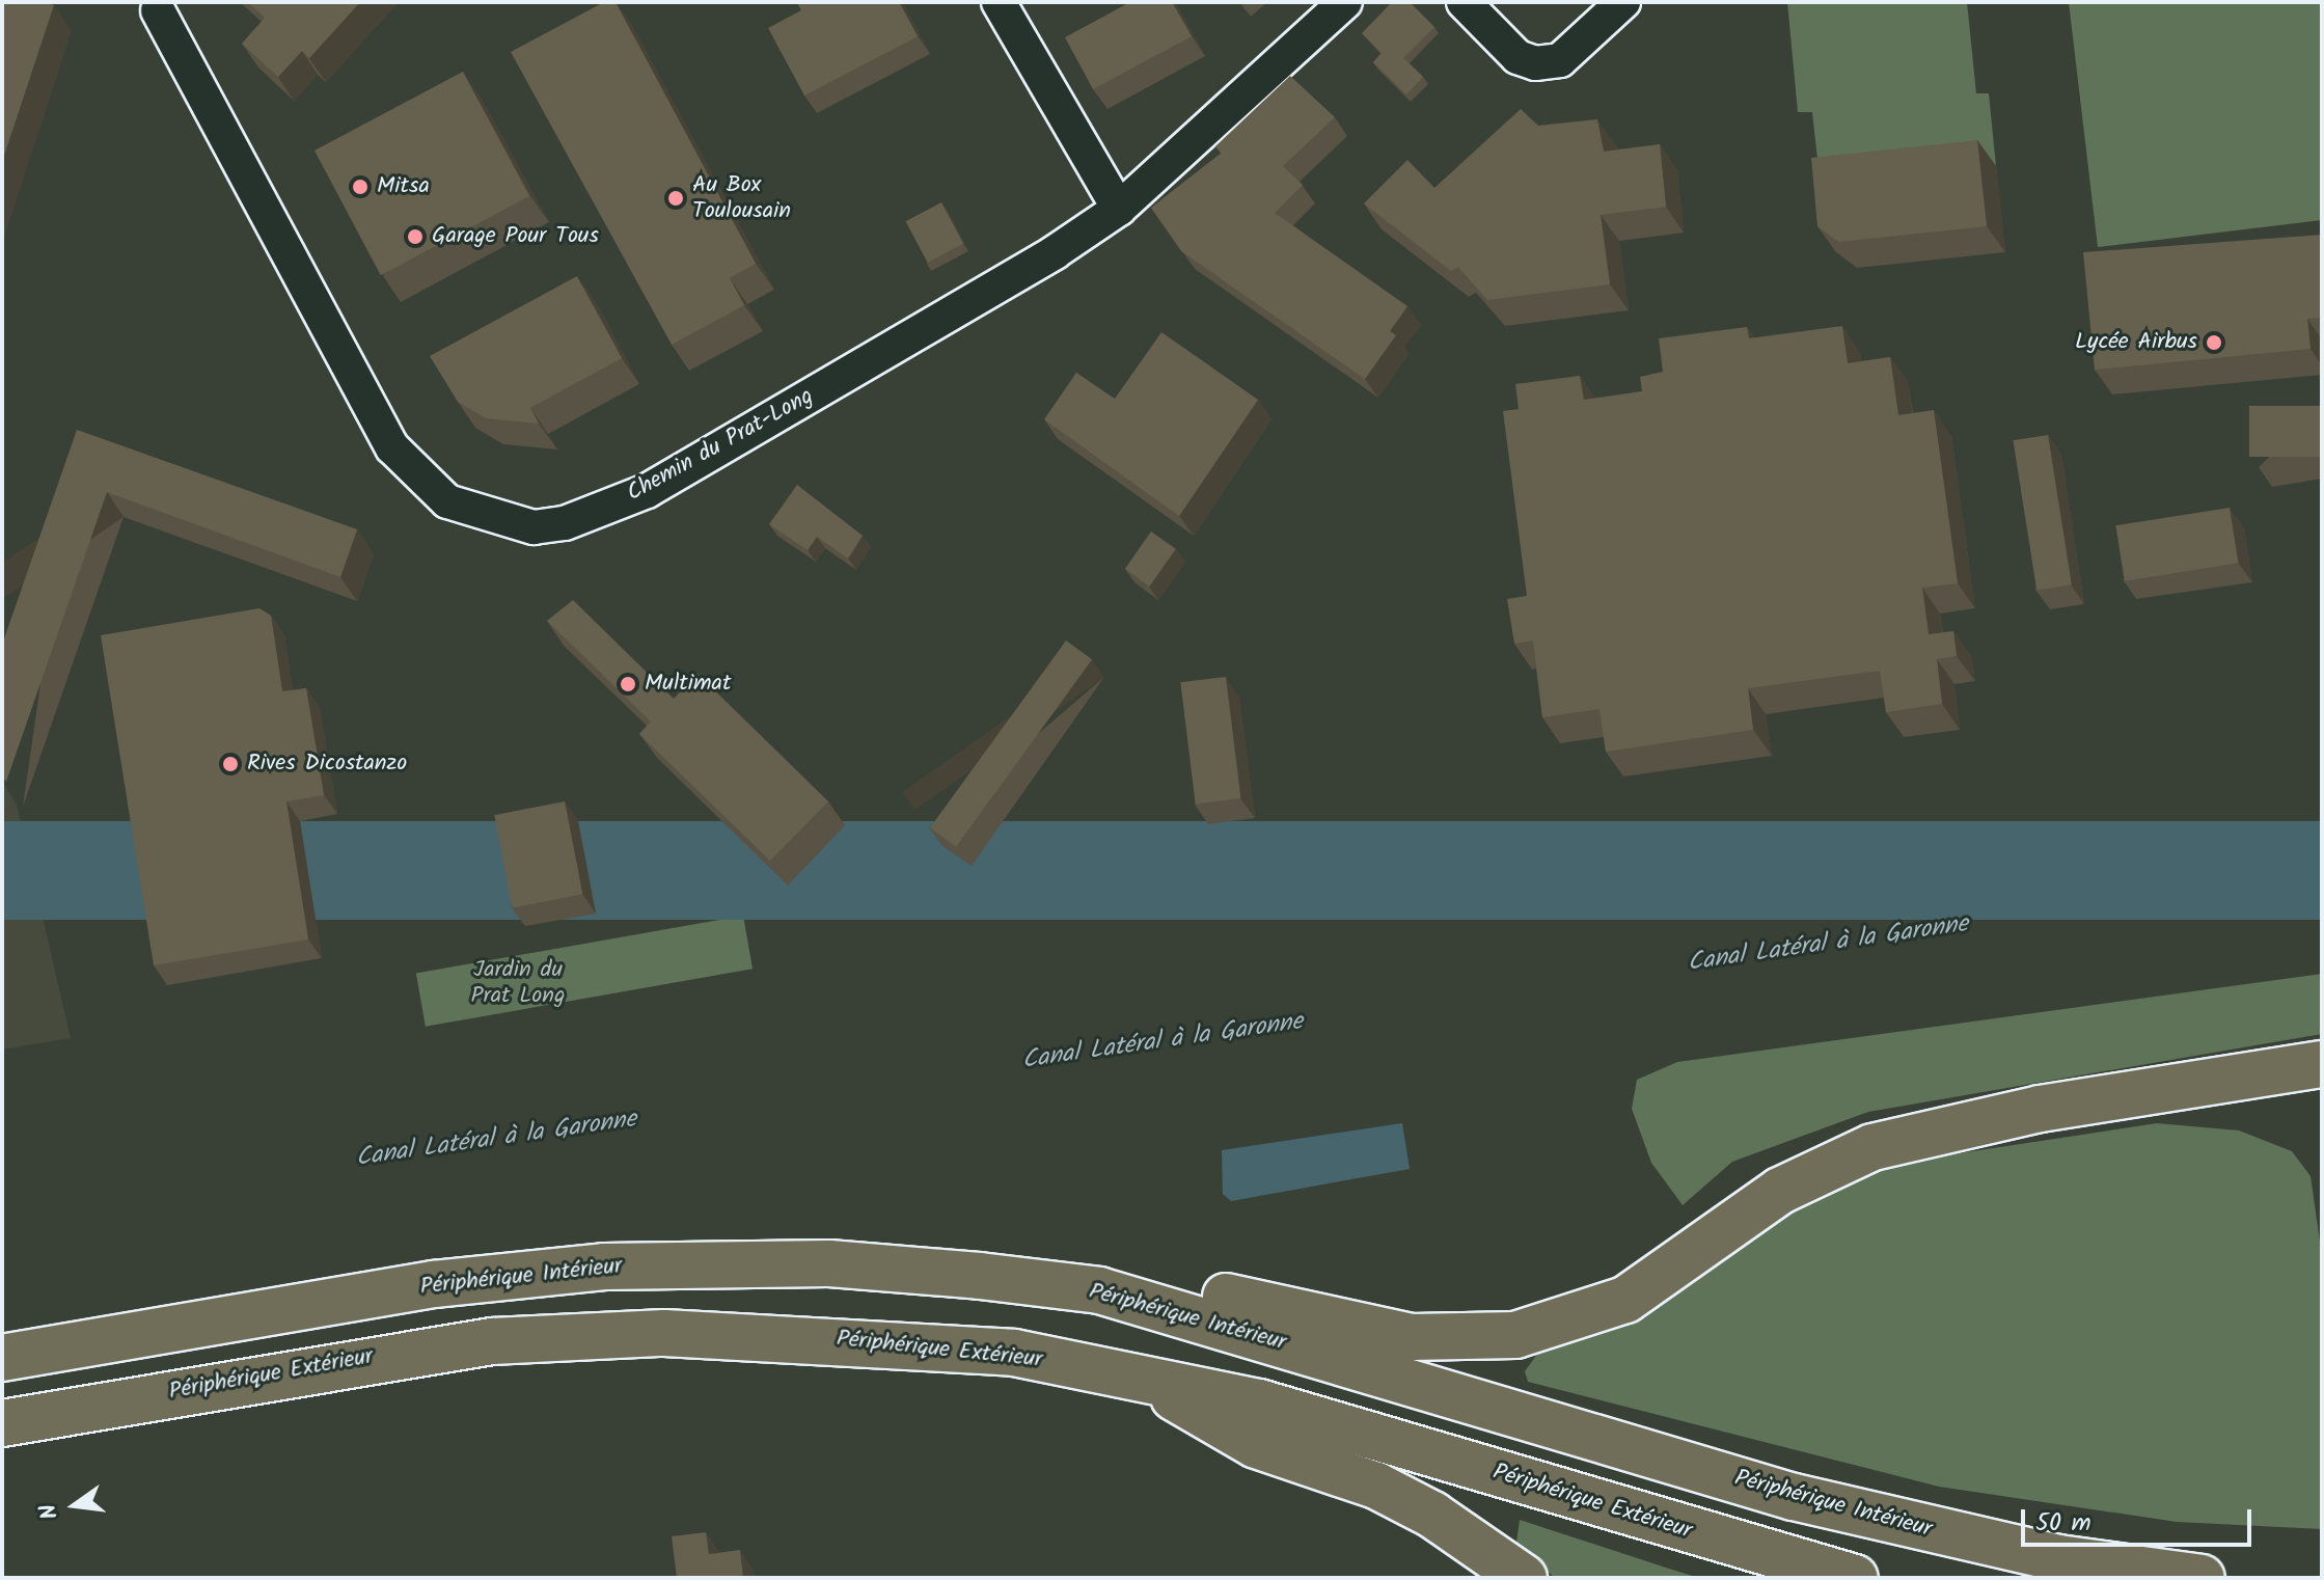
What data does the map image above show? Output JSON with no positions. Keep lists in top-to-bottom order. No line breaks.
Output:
{"streets":{"highway":["Périphérique Intérieur","Périphérique Extérieur"],"street":["Chemin du Prat-Long"]},"water":["Canal Latéral à la Garonne"],"parks":["Jardin du Prat Long"],"places":["Mitsa","Au Box Toulousain","Garage Pour Tous","Lycée Airbus","Multimat","Rives Dicostanzo"],"scale_bar":"50 m","north":"left"}
